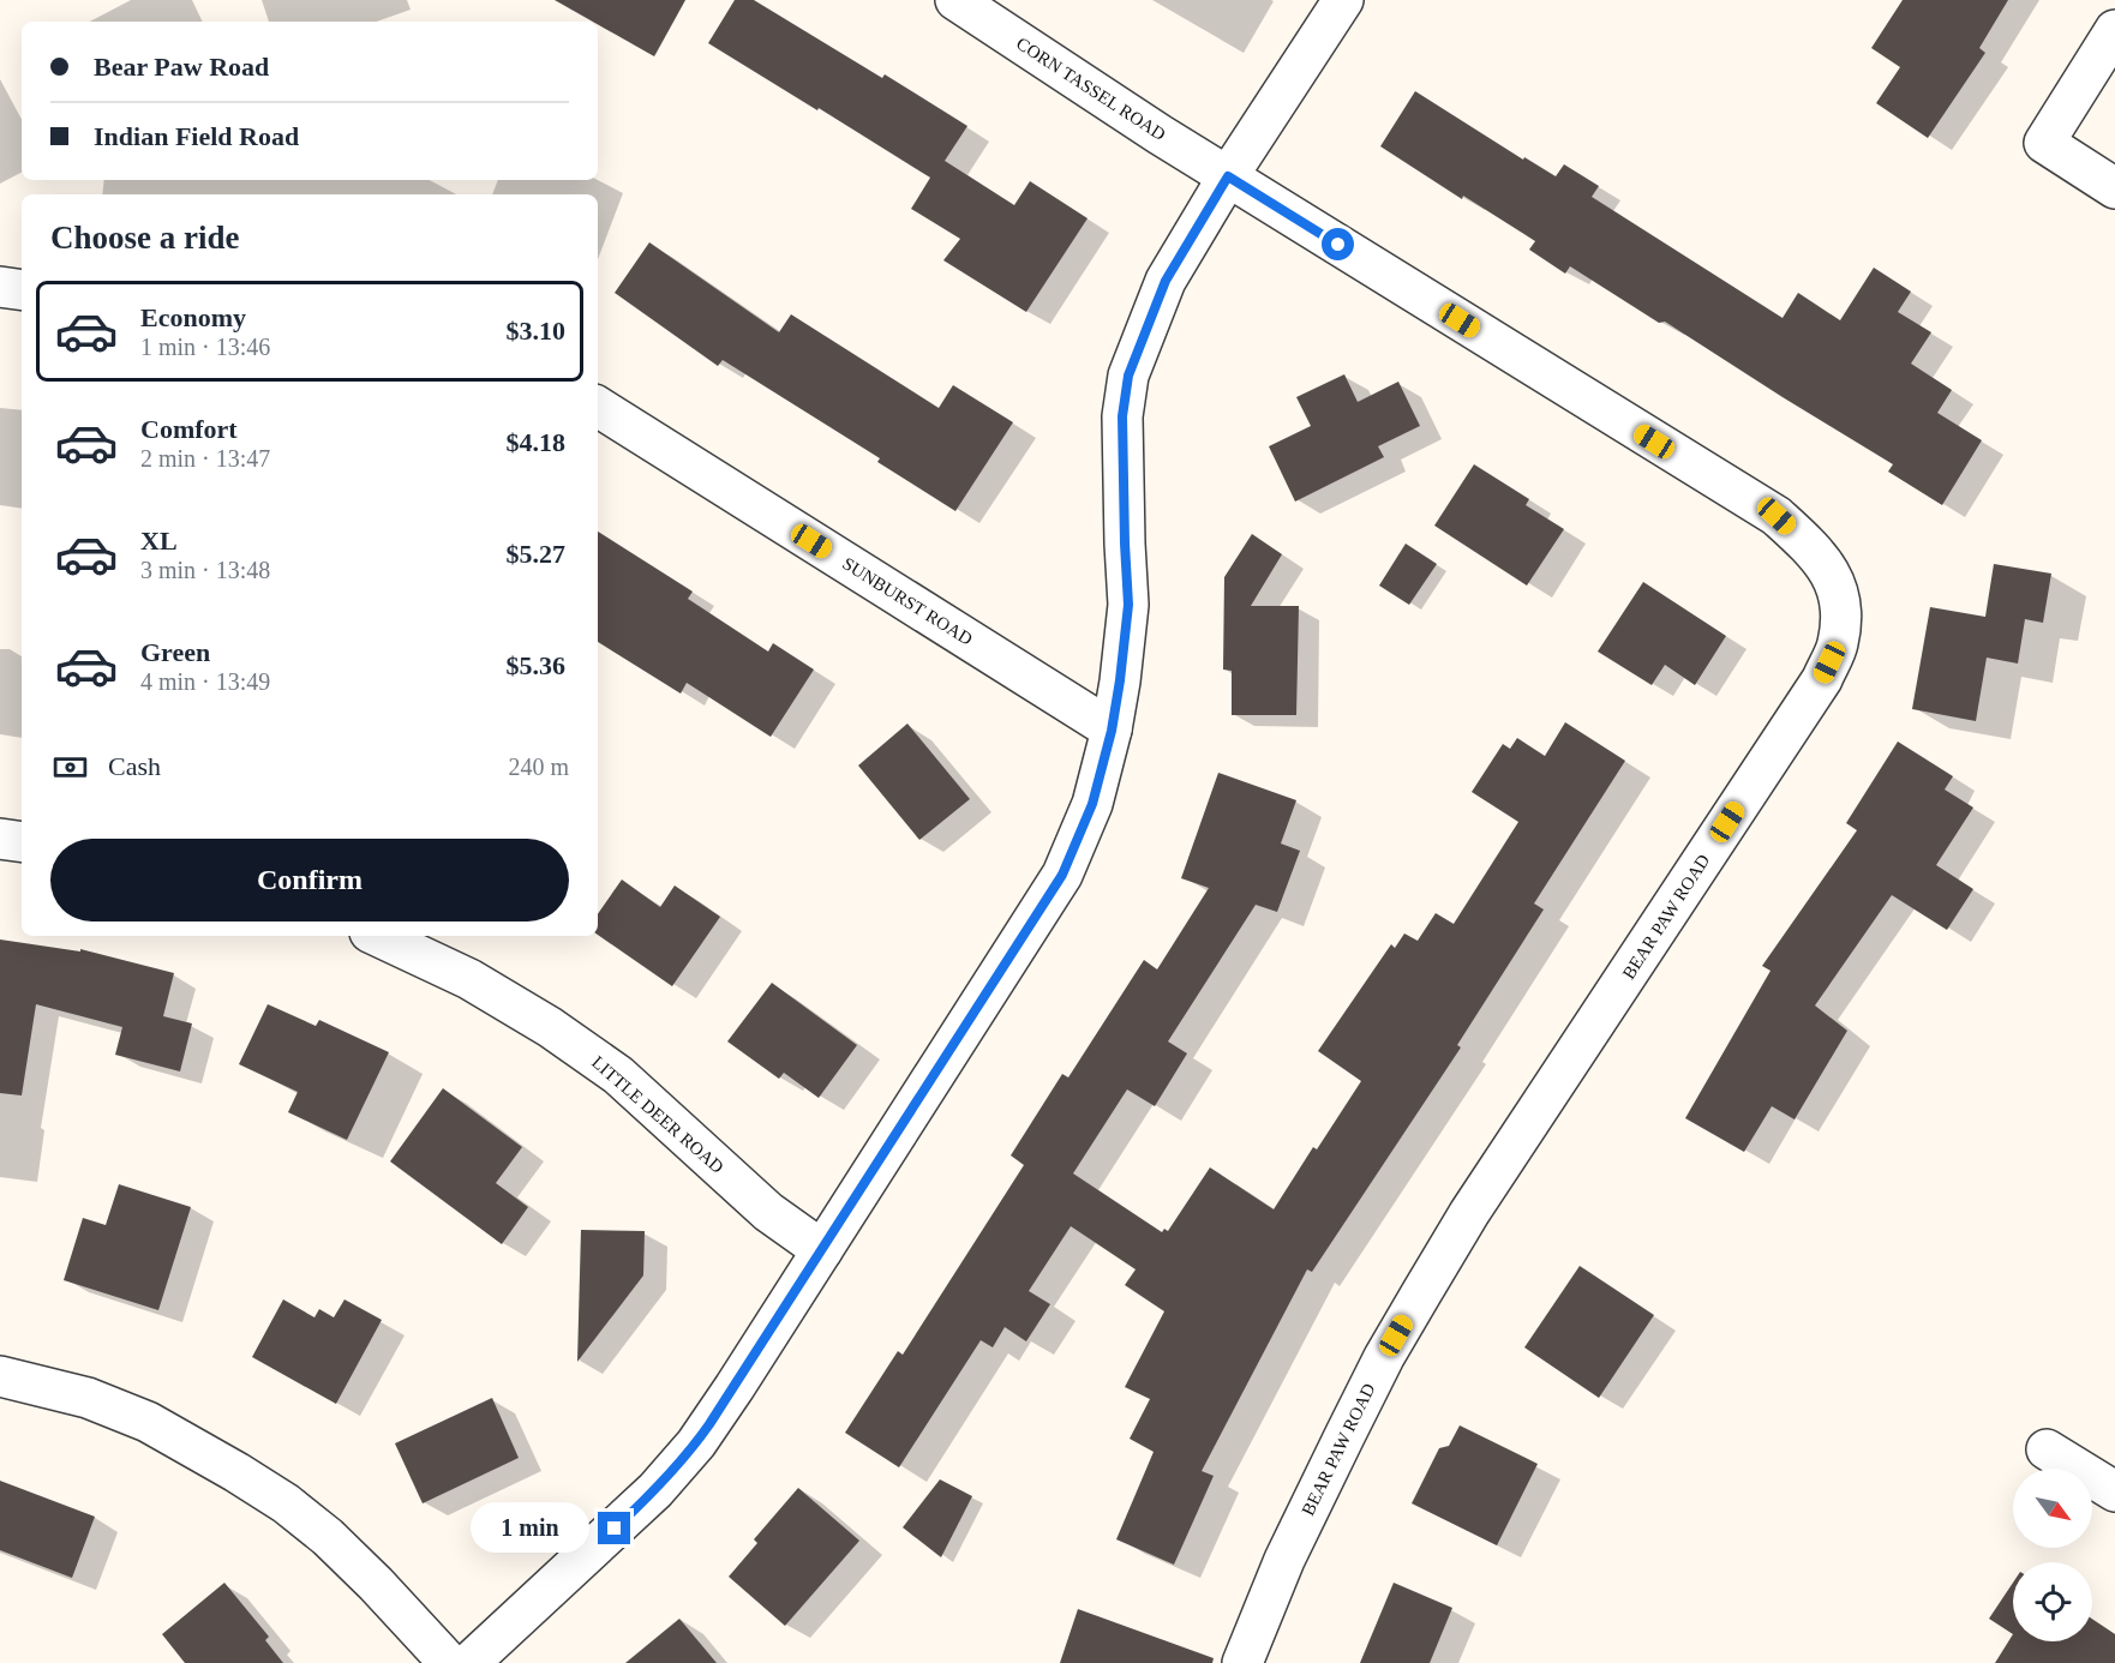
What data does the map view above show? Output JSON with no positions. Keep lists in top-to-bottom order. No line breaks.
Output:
{"streets":{"street":["CORN TASSEL ROAD","SUNBURST ROAD","BEAR PAW ROAD","LITTLE DEER ROAD"]},"crossings":[["CORN TASSEL ROAD","BEAR PAW ROAD"]],"north":"bottom right","page":{"banner":["Bear Paw Road","Indian Field Road"],"heading":"Choose a ride","list":[{"name":"Economy","note":"1 min · 13:46","value":"$3.10"},{"name":"Comfort","note":"2 min · 13:47","value":"$4.18"},{"name":"XL","note":"3 min · 13:48","value":"$5.27"},{"name":"Green","note":"4 min · 13:49","value":"$5.36"}],"pay":["Cash","240 m"],"buttons":"Confirm","bubble":"1 min"}}
